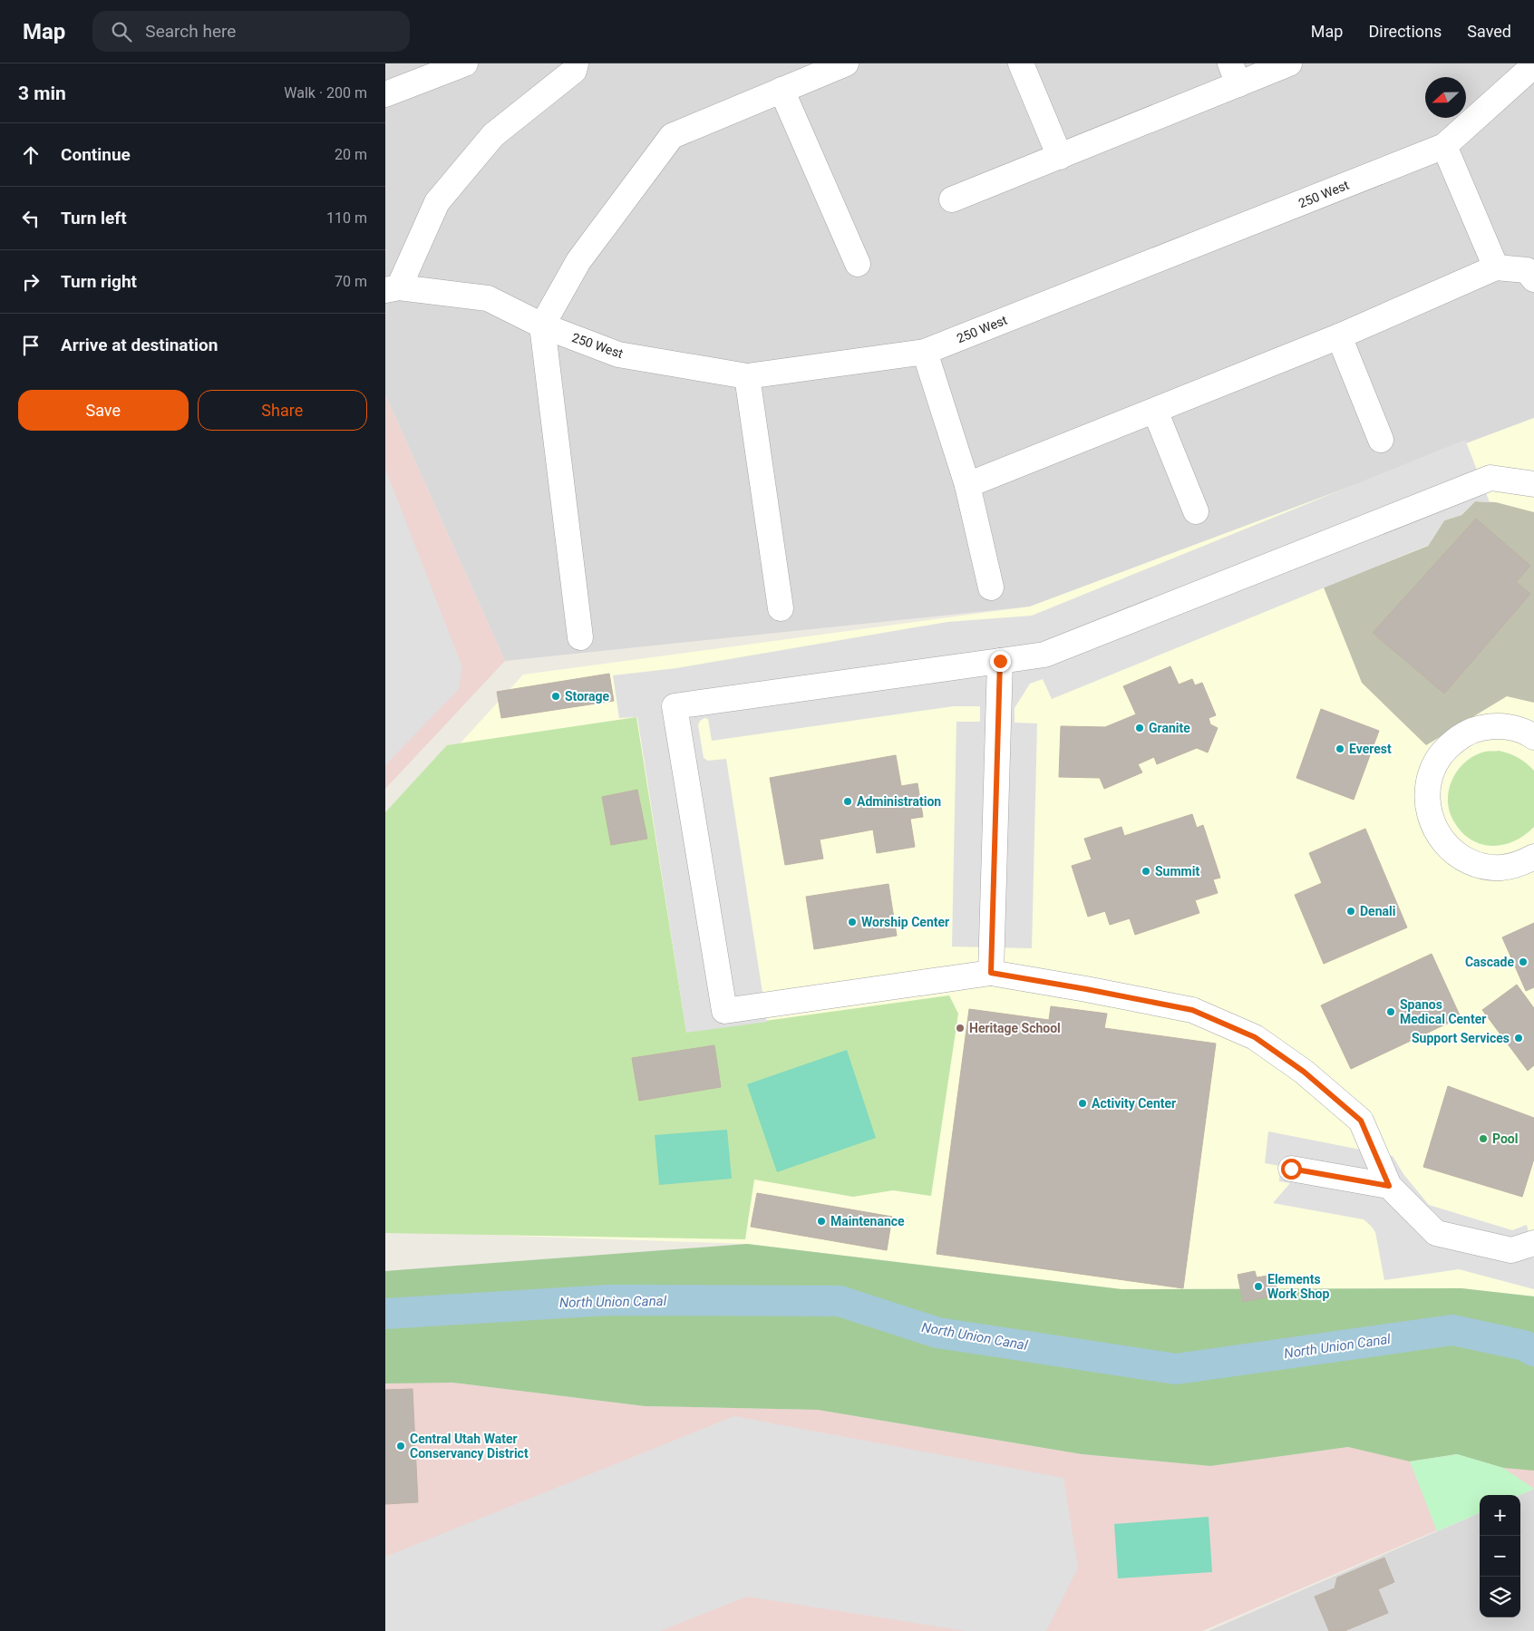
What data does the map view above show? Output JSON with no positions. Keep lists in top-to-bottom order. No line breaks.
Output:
{"streets":{"street":["250 West"]},"water":["North Union Canal"],"places":["Storage","Granite","Everest","Administration","Summit","Denali","Worship Center","Cascade","Spanos Medical Center","Heritage School","Support Services","Activity Center","Pool","Maintenance","Elements Work Shop","Central Utah Water Conservancy District"],"north":"left","page":{"header":"Map","search":"Search here","nav":["Map","Directions","Saved"],"heading":["3 min","Walk · 200 m"],"list":[["Continue","20 m"],["Turn left","110 m"],["Turn right","70 m"],"Arrive at destination"],"buttons":["Save","Share"],"map_buttons":["+","−"]}}
